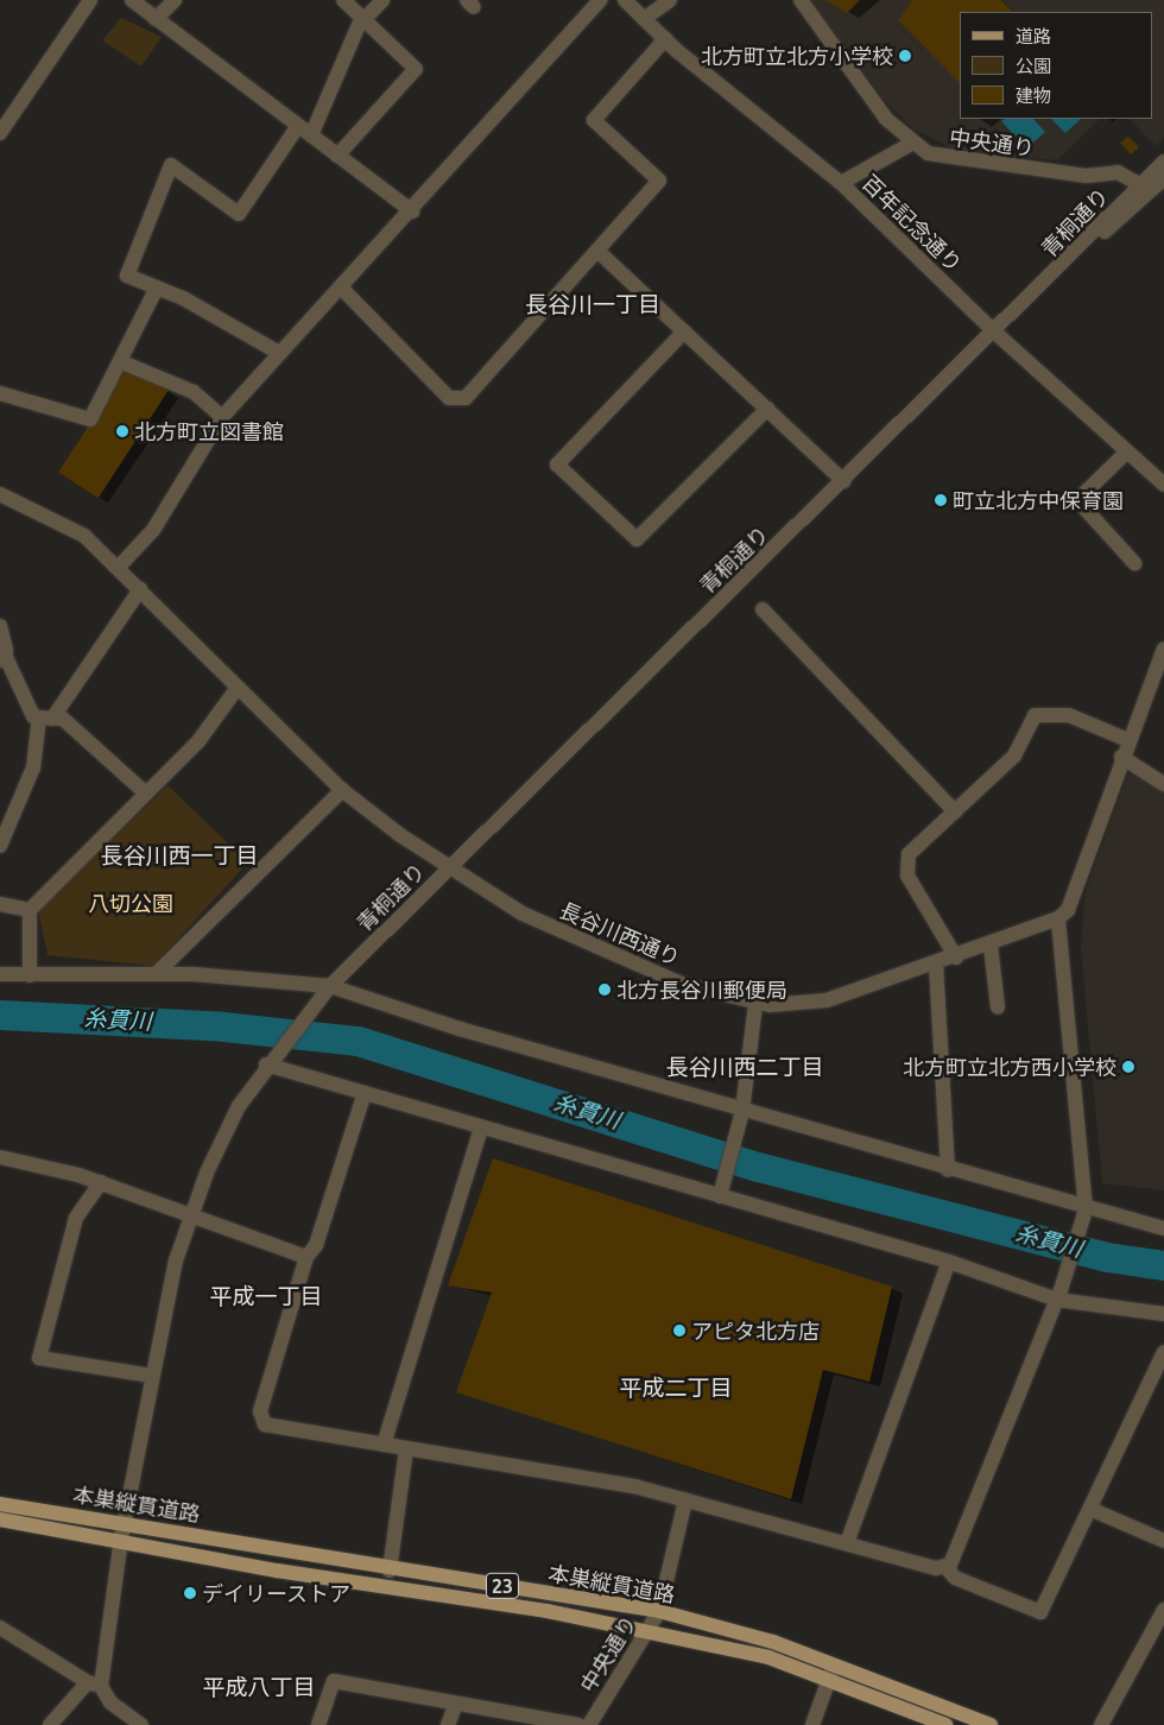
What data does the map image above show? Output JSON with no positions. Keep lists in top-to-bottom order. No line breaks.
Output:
{"streets":{"main road":["本巣縦貫道路","23"],"street":["中央通り","青桐通り","百年記念通り","長谷川西通り"]},"crossings":[["中央通り","青桐通り"],["中央通り","本巣縦貫道路"],["青桐通り","百年記念通り"],["青桐通り","長谷川西通り"],["青桐通り","本巣縦貫道路"]],"districts":["長谷川一丁目","長谷川西一丁目","長谷川西二丁目","平成一丁目","平成二丁目","平成八丁目"],"water":["糸貫川"],"parks":["八切公園"],"places":["北方町立北方小学校","北方町立図書館","町立北方中保育園","北方長谷川郵便局","北方町立北方西小学校","アピタ北方店","デイリーストア"],"legend":["道路","公園","建物"]}
